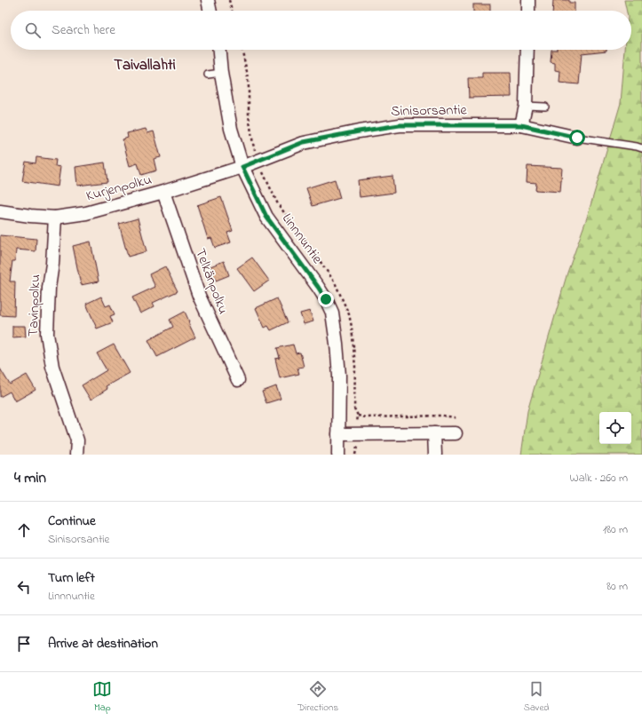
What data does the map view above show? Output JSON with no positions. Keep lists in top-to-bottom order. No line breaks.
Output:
{"streets":{"street":["Sinisorsantie","Kurjenpolku","Linnnuntie","Telkänpolku","Tavinpolku"]},"crossings":[["Sinisorsantie","Kurjenpolku"],["Sinisorsantie","Linnnuntie"],["Kurjenpolku","Linnnuntie"],["Kurjenpolku","Telkänpolku"],["Kurjenpolku","Tavinpolku"]],"districts":["Taivallahti"],"page":{"search":"Search here","heading":["4 min","Walk · 260 m"],"list":[["Continue","Sinisorsantie","180 m"],["Turn left","Linnnuntie","80 m"],"Arrive at destination"],"nav":["Map","Directions","Saved"]}}
